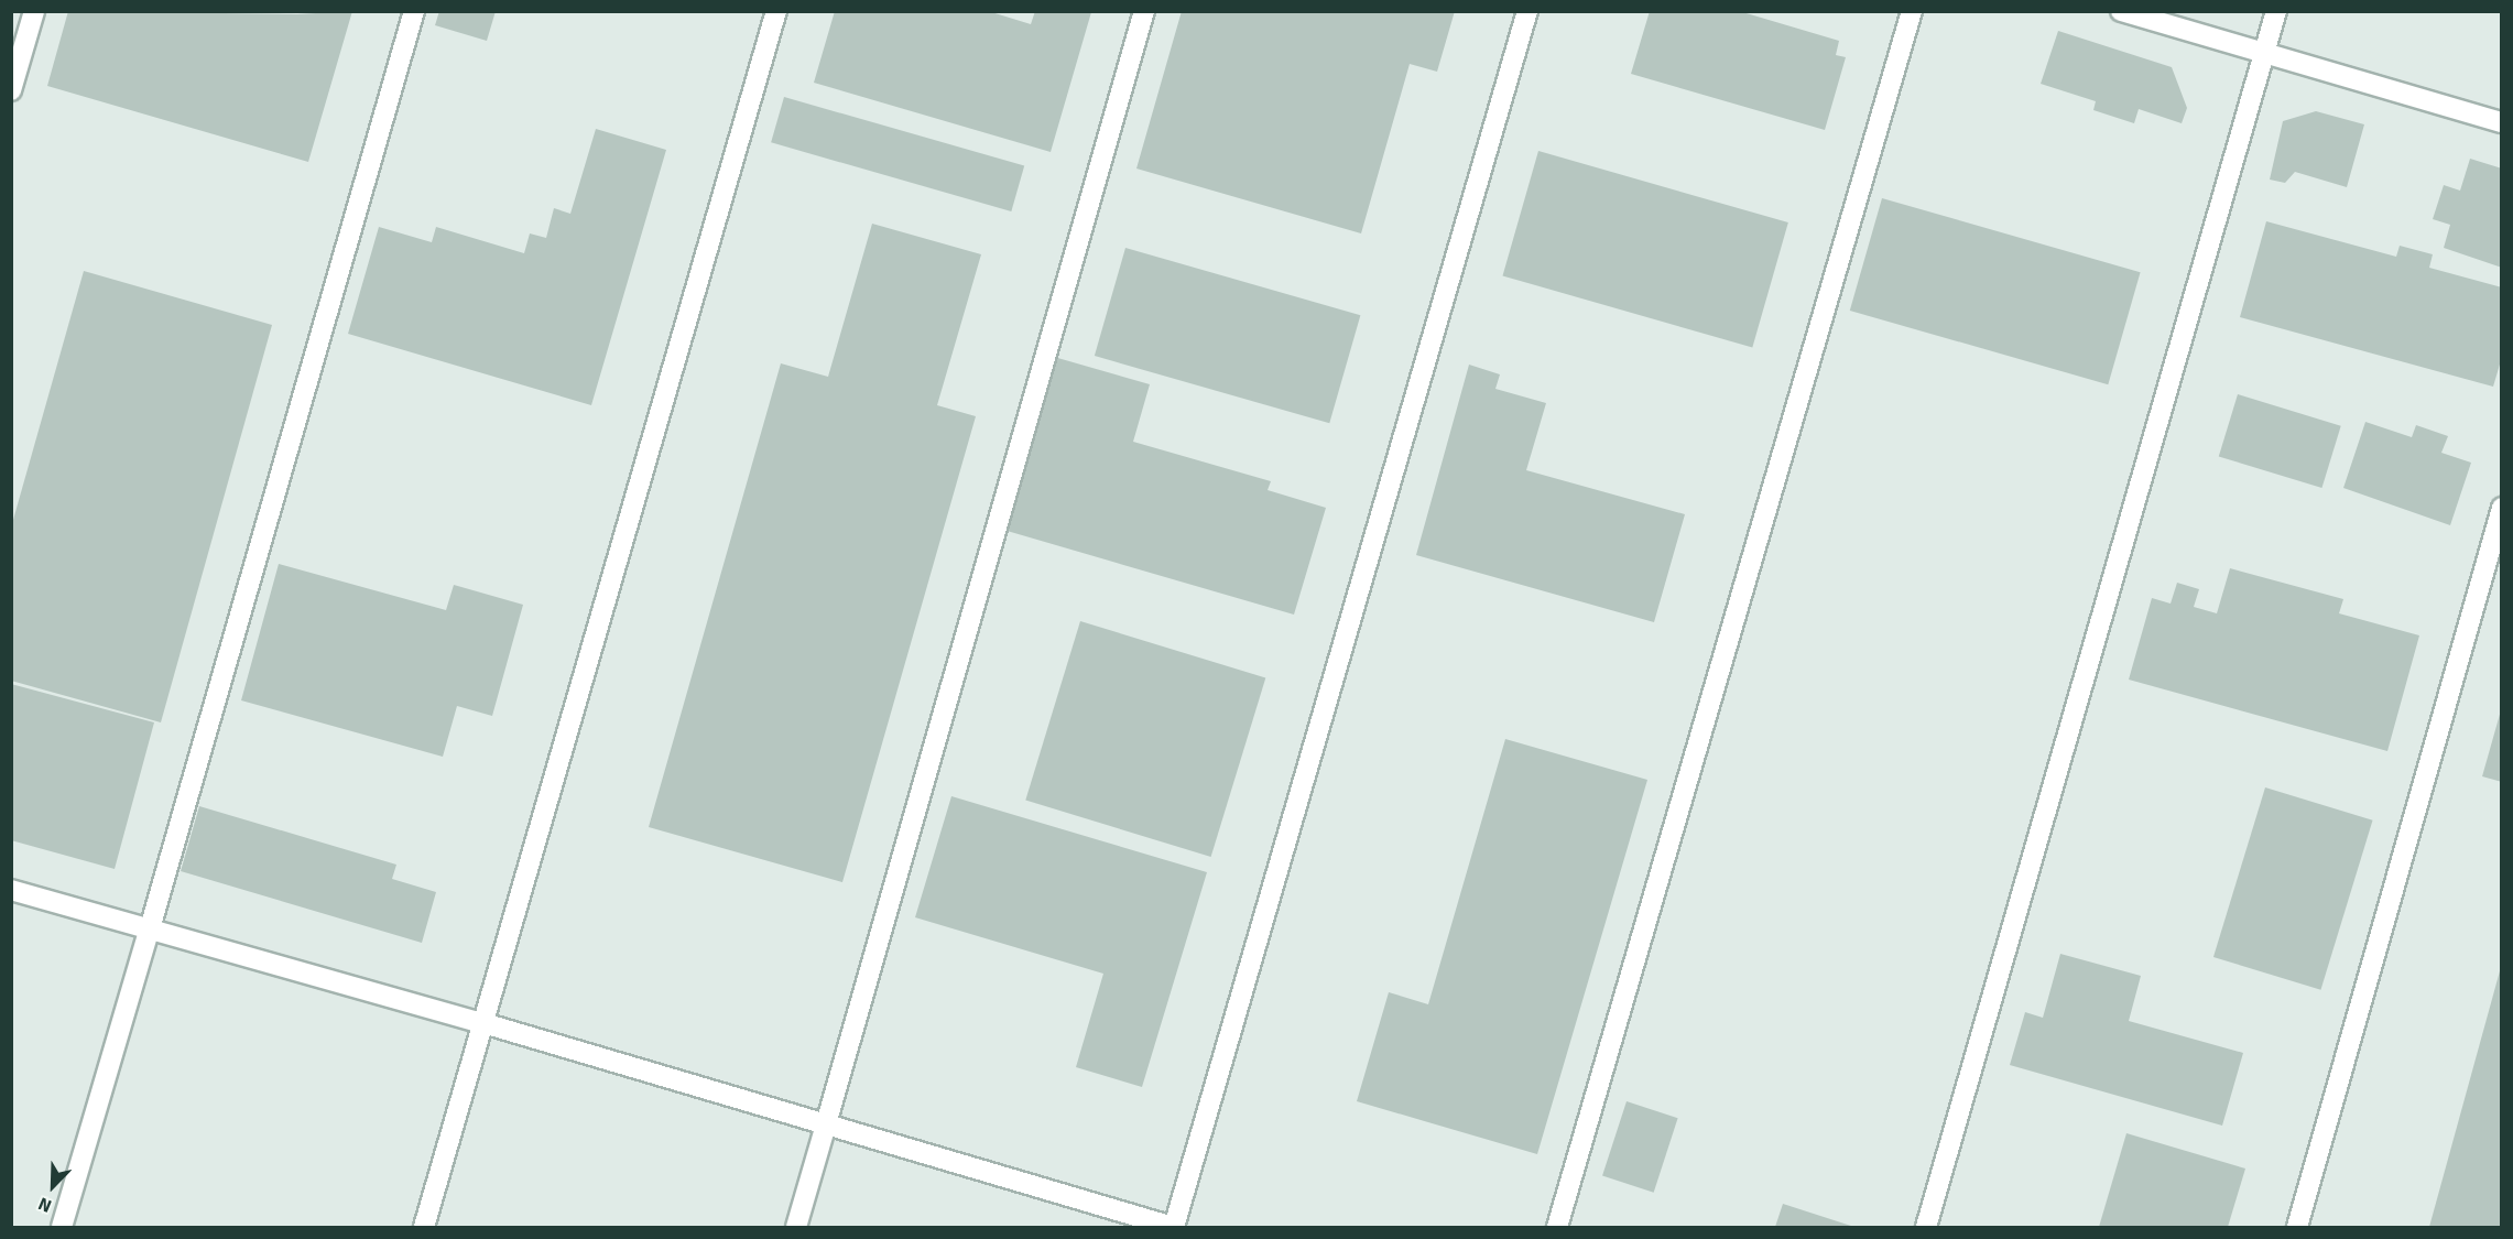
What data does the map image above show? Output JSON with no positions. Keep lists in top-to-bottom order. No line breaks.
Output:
{"north":"bottom left"}
